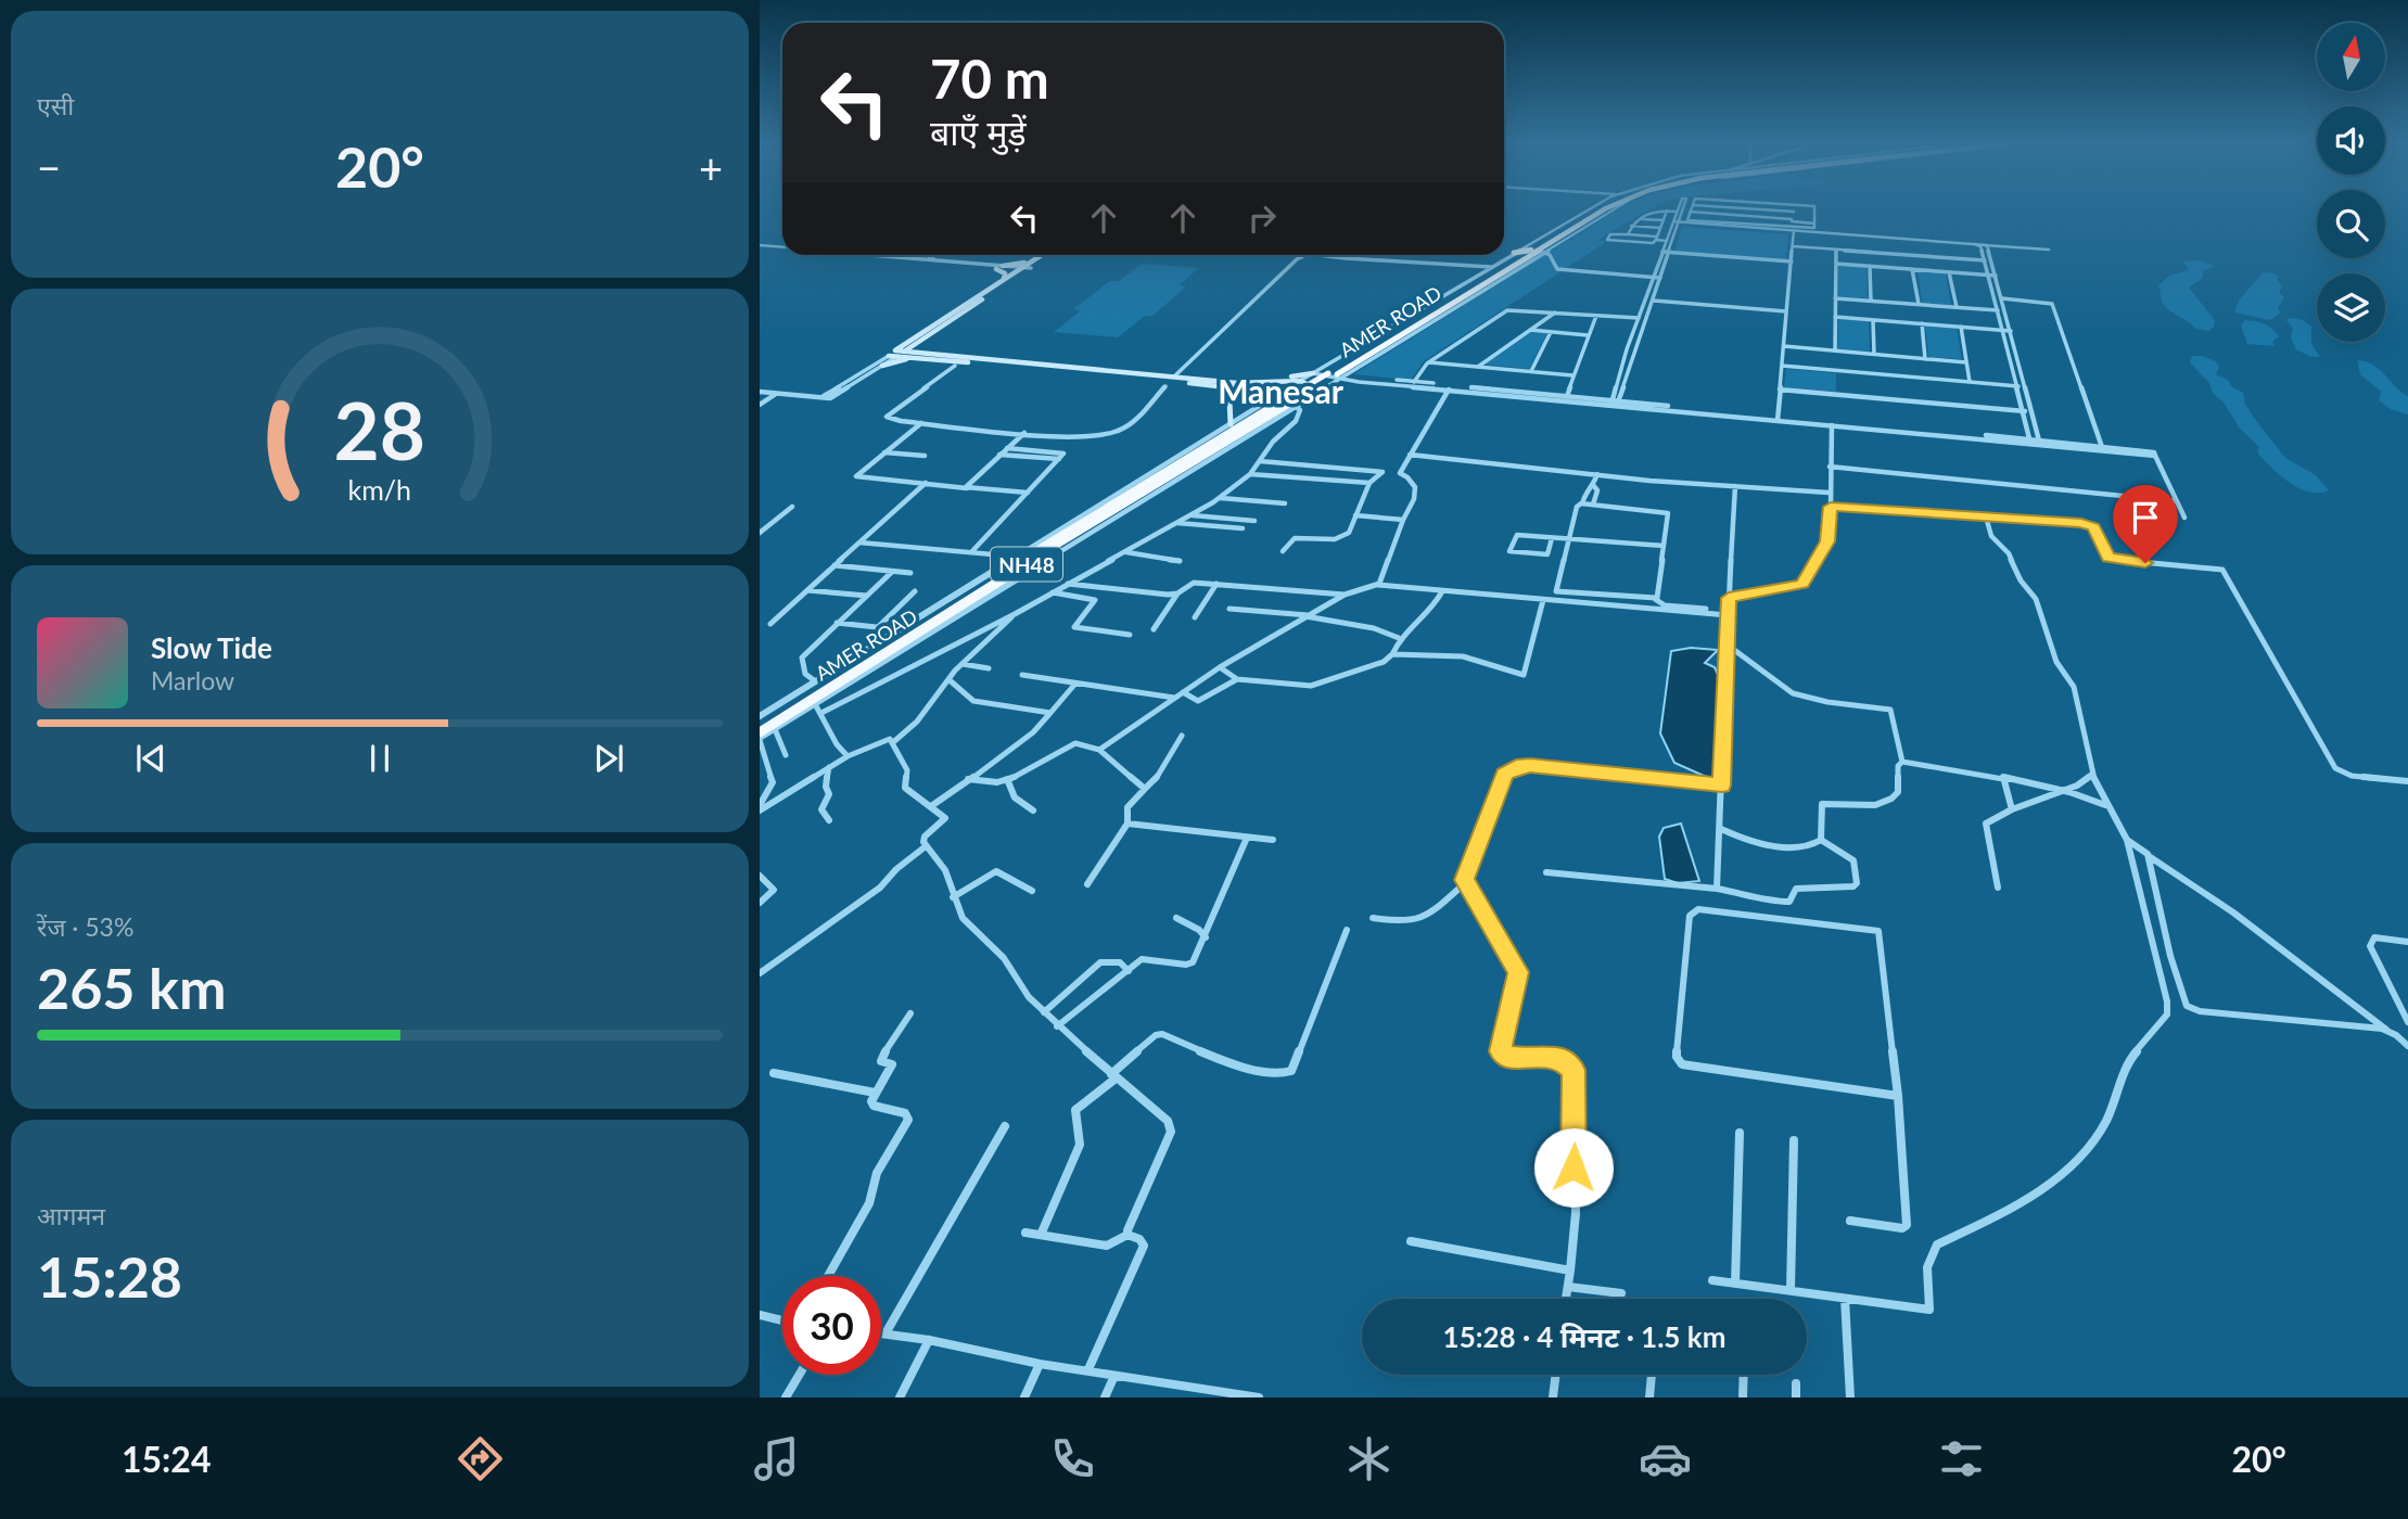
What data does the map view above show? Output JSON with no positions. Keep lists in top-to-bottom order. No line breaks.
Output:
{"streets":{"highway":["AMER ROAD","NH48"]},"districts":["Manesar"],"north":"top","page":{"tile":["एसी",["रेंज · 53%","265 km"],["आगमन","15:28"]],"turn":["70 m","बाएँ मुड़ें"],"heat":["−","20°","+"],"song":["Slow Tide","Marlow"],"limit":"30","trip":"15:28 · 4 मिनट · 1.5 km","tabs":["15:24","20°"],"gauge":["28","km/h"]}}
